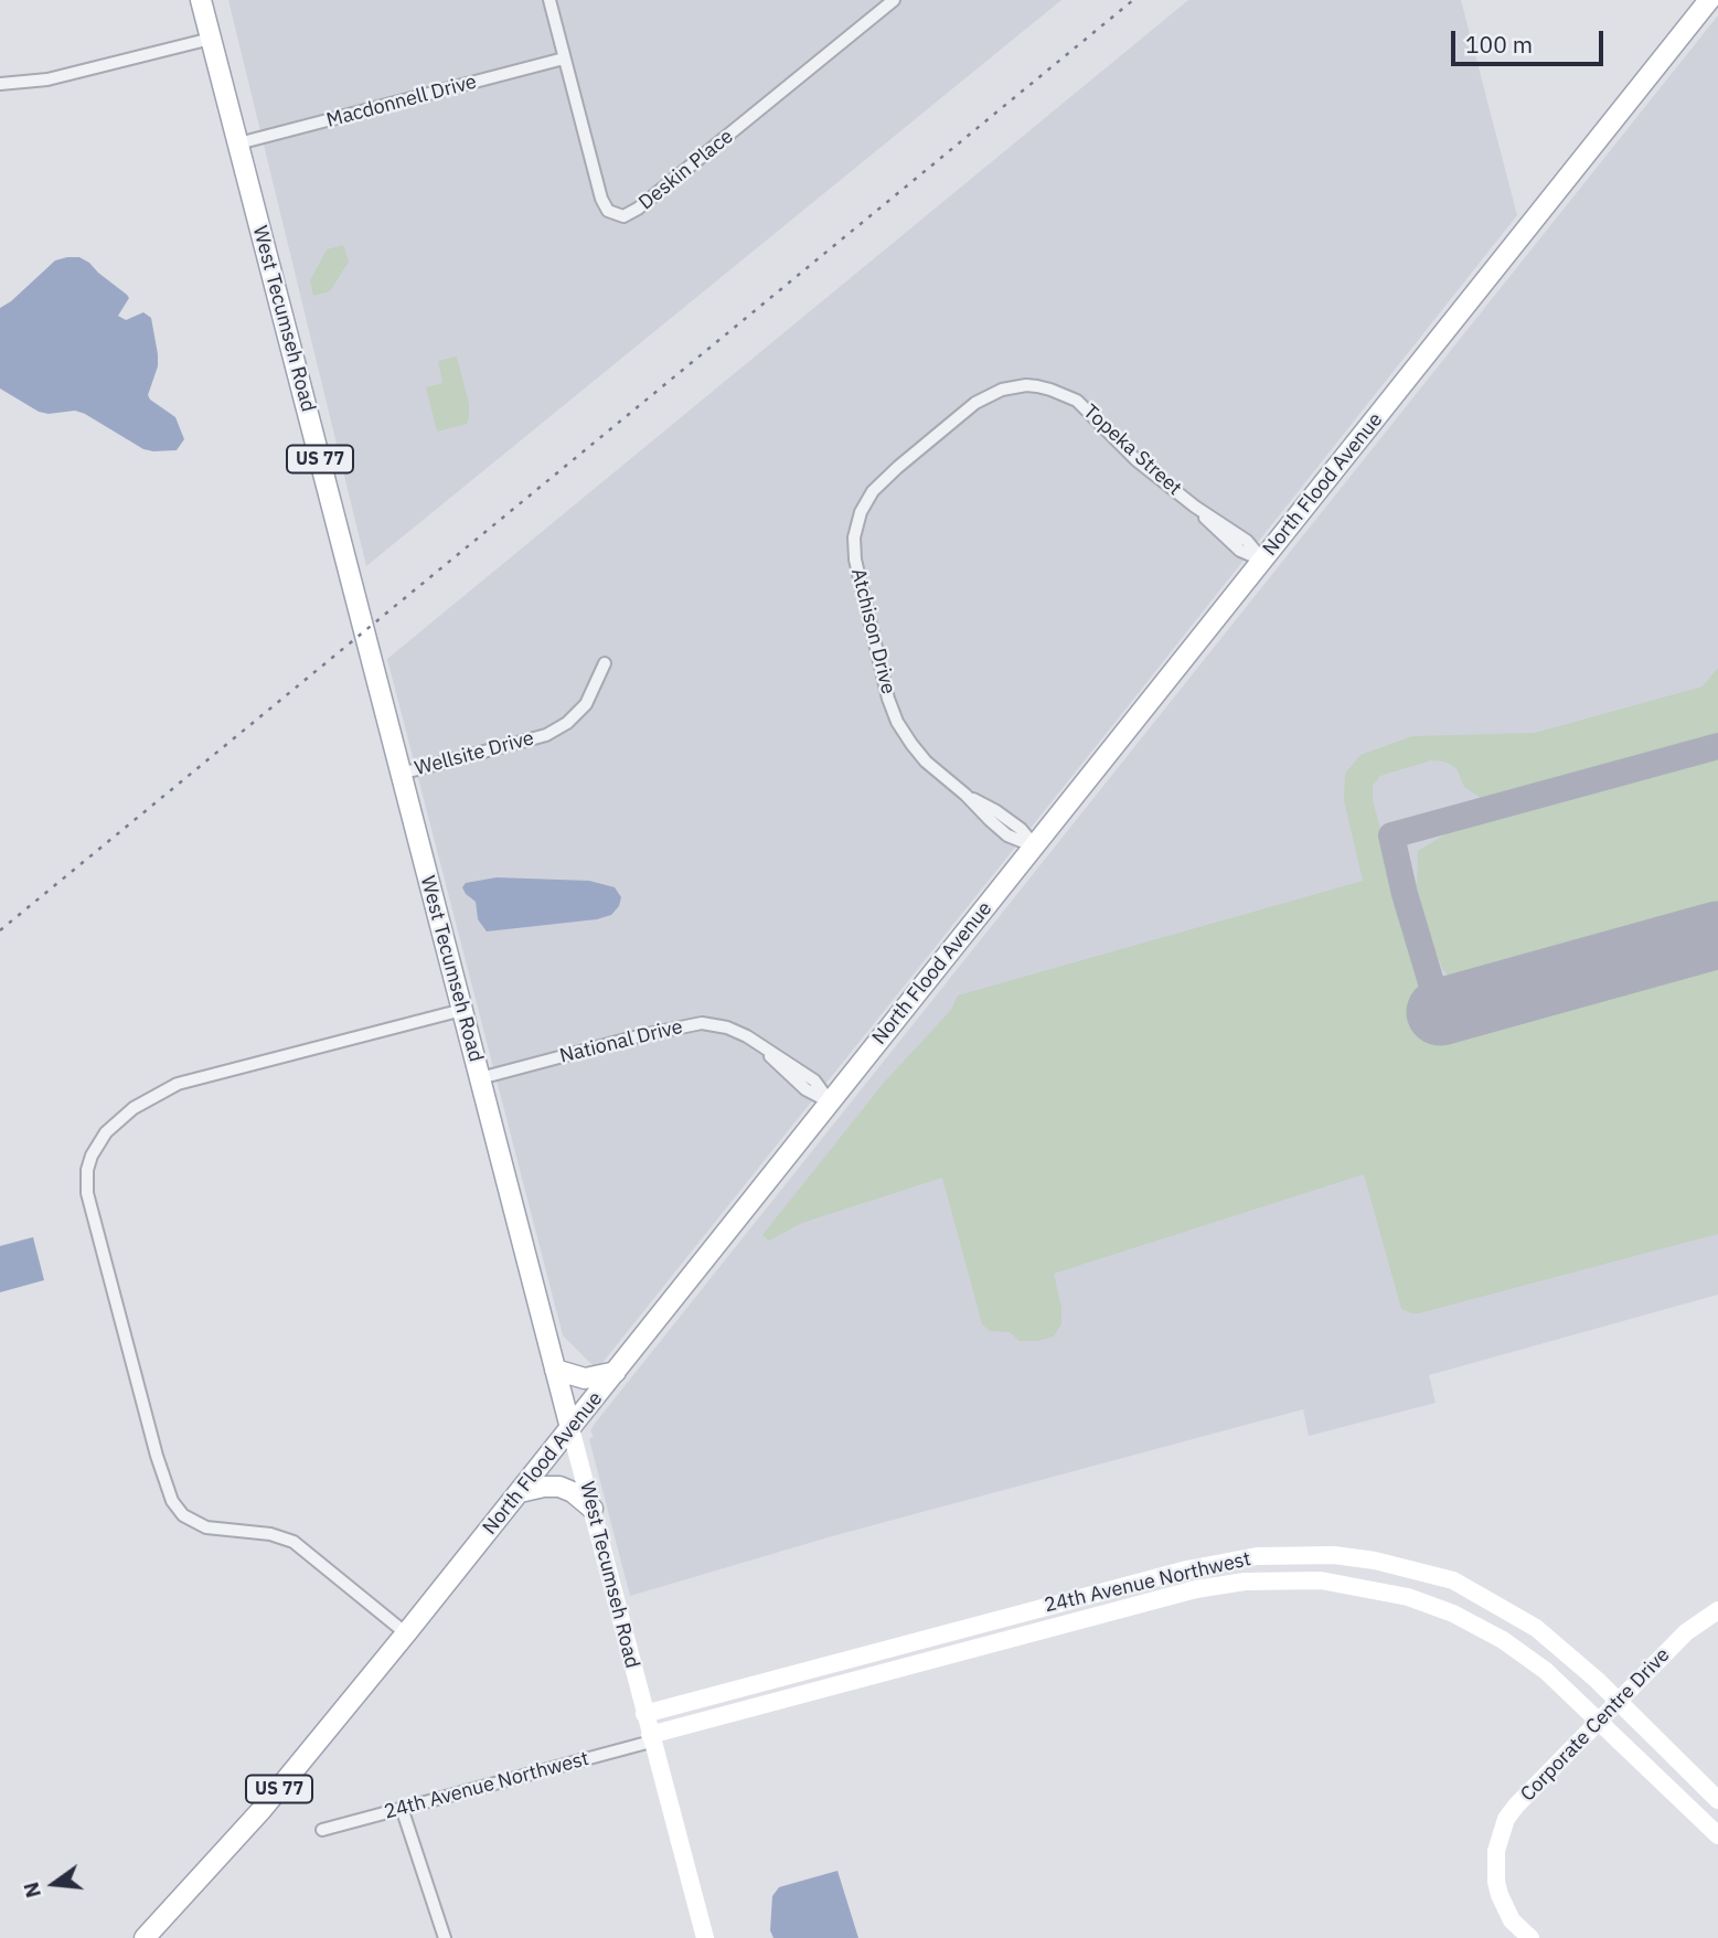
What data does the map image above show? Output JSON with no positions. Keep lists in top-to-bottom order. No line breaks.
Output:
{"streets":{"main road":["West Tecumseh Road","US 77","North Flood Avenue","24th Avenue Northwest","Corporate Centre Drive"],"street":["Macdonnell Drive","Deskin Place","Topeka Street","Atchison Drive","Wellsite Drive","National Drive"]},"crossings":[["Macdonnell Drive","Deskin Place"],["Macdonnell Drive","West Tecumseh Road"],["West Tecumseh Road","North Flood Avenue"],["West Tecumseh Road","Wellsite Drive"],["West Tecumseh Road","National Drive"],["West Tecumseh Road","24th Avenue Northwest"],["Topeka Street","North Flood Avenue"],["Topeka Street","Atchison Drive"],["North Flood Avenue","Atchison Drive"],["North Flood Avenue","National Drive"],["24th Avenue Northwest","Corporate Centre Drive"]],"scale_bar":"100 m","north":"left"}
